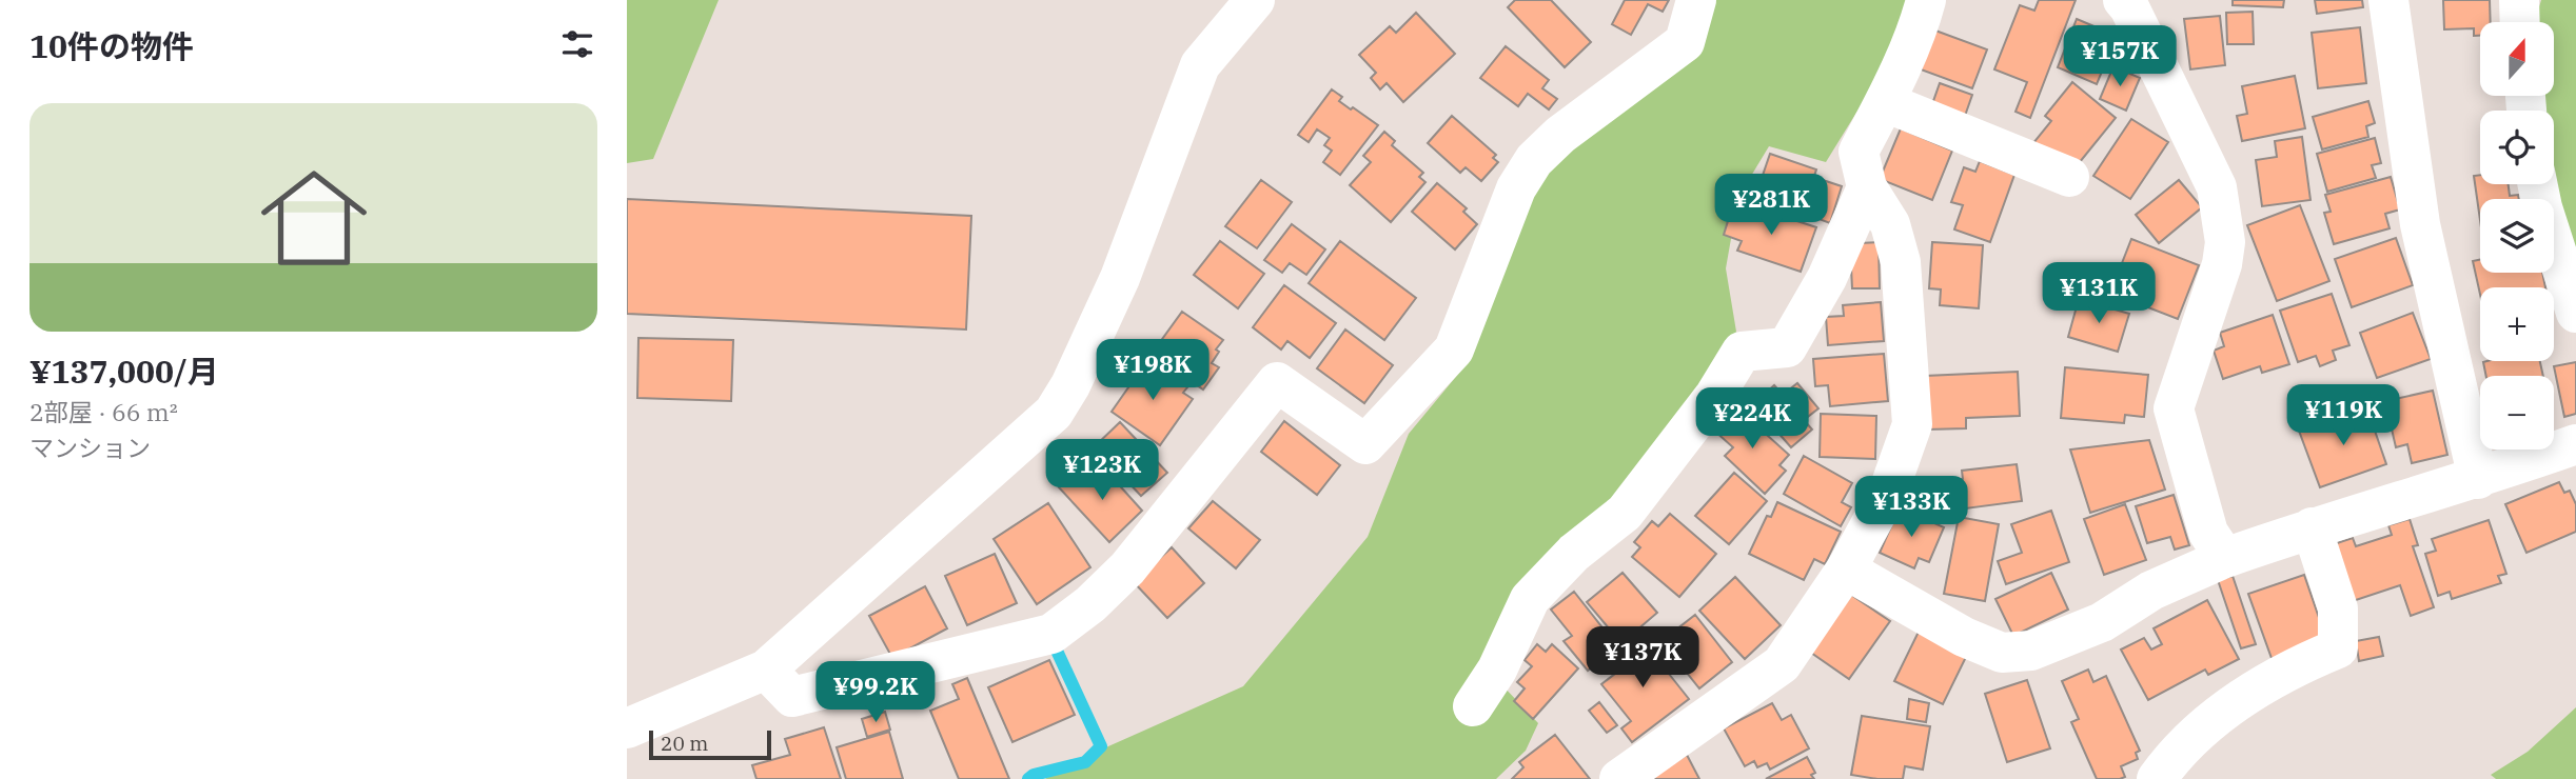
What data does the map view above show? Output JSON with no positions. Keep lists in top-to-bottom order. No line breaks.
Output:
{"scale_bar":"20 m","north":"top","page":{"heading":"10件の物件","map_buttons":["+","−"],"price":["¥157K","¥281K","¥131K","¥198K","¥119K","¥224K","¥123K","¥133K","¥137K","¥99.2K"],"list":[{"name":"¥137,000/月","note":"2部屋 · 66 m² · マンション"}],"scale":"20 m"}}
